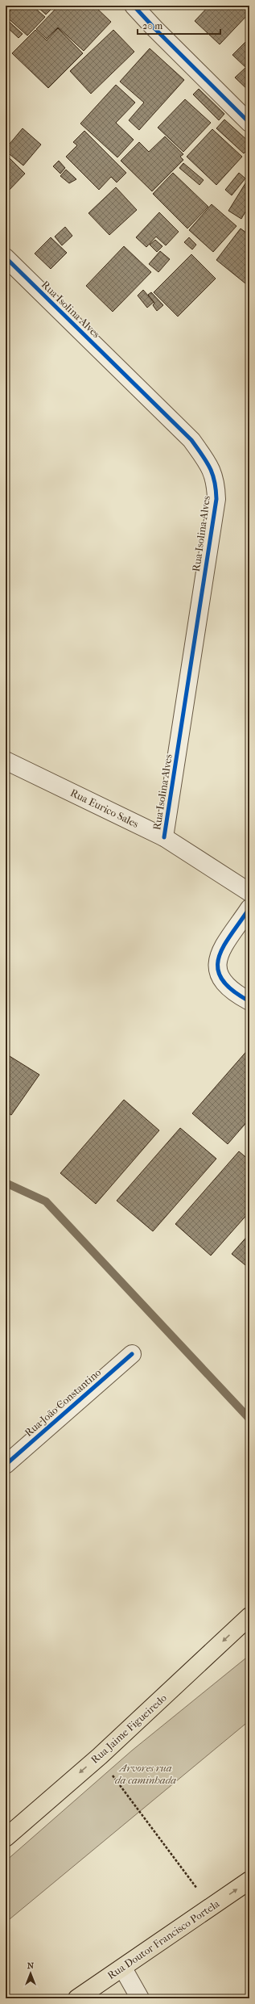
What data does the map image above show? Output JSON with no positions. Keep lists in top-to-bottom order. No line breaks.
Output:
{"streets":{"main road":["Rua Jaime Figueiredo","Rua Doutor Francisco Portela"],"street":["Rua Isolina Alves","Rua Eurico Sales","Rua João Constantino"]},"crossings":[["Rua Isolina Alves","Rua Eurico Sales"]],"one_way":["Rua Jaime Figueiredo"],"parks":["Arvores rua da caminhada"],"scale_bar":"20 m","north":"top"}
